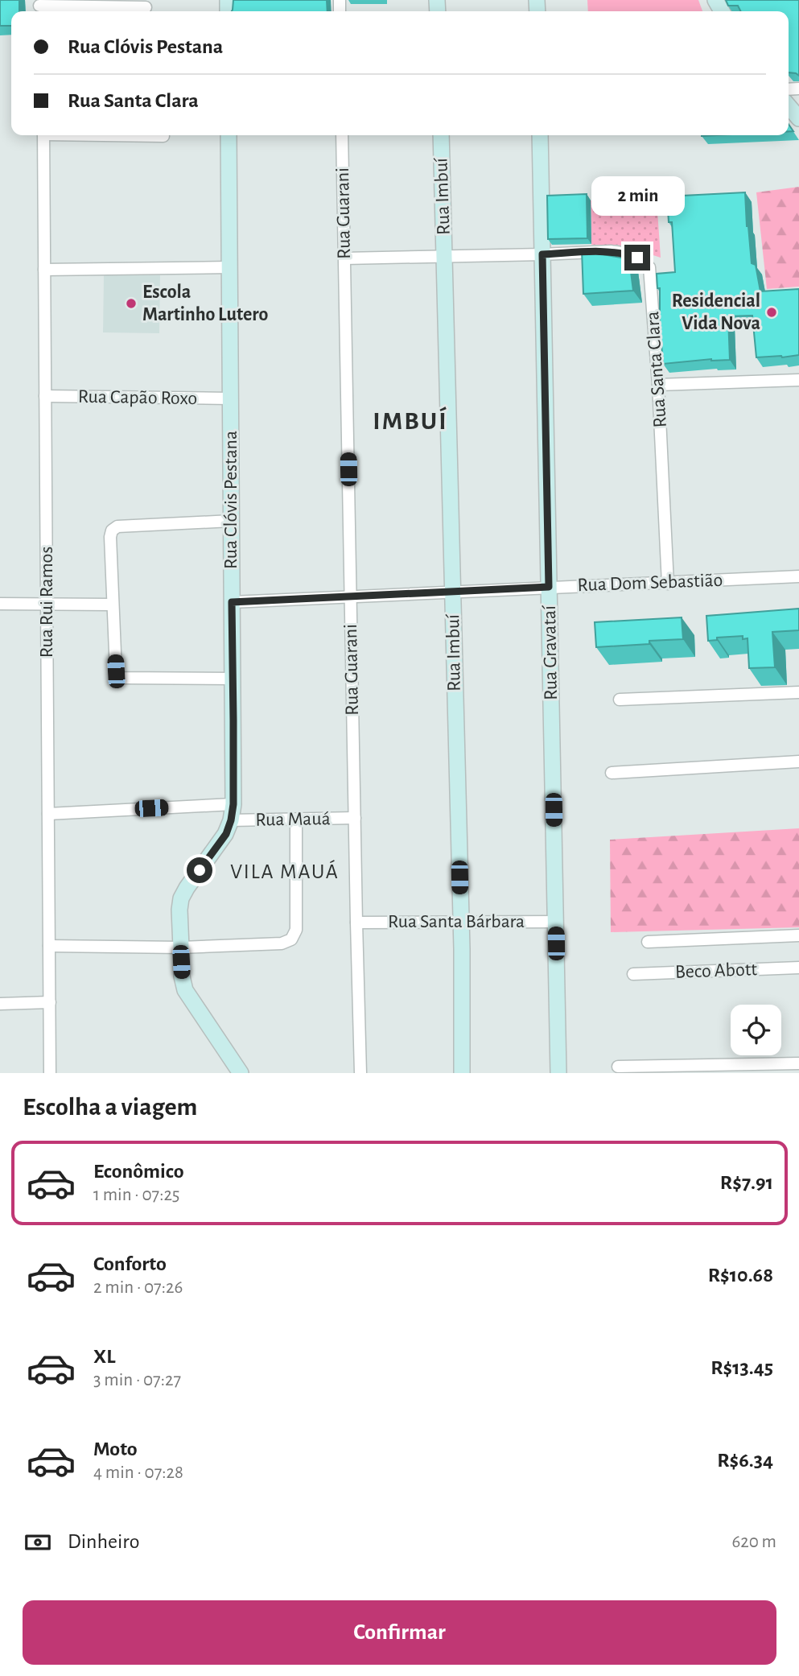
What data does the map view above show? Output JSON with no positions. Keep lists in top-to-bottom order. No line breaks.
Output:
{"streets":{"street":["Rua Imbuí","Rua Guarani","Rua Santa Clara","Rua Capão Roxo","Rua Clóvis Pestana","Rua Dom Sebastião","Rua Rui Ramos","Rua Gravataí","Rua Mauá","Rua Santa Bárbara","Beco Abott"]},"crossings":[["Rua Imbuí","Rua Santa Clara"],["Rua Imbuí","Rua Dom Sebastião"],["Rua Imbuí","Rua Santa Bárbara"],["Rua Guarani","Rua Santa Clara"],["Rua Guarani","Rua Dom Sebastião"],["Rua Guarani","Rua Mauá"],["Rua Guarani","Rua Santa Bárbara"],["Rua Santa Clara","Rua Dom Sebastião"],["Rua Santa Clara","Rua Gravataí"],["Rua Capão Roxo","Rua Clóvis Pestana"],["Rua Capão Roxo","Rua Rui Ramos"],["Rua Clóvis Pestana","Rua Dom Sebastião"],["Rua Clóvis Pestana","Rua Mauá"],["Rua Dom Sebastião","Rua Gravataí"],["Rua Gravataí","Rua Santa Bárbara"]],"districts":["IMBUÍ","VILA MAUÁ"],"places":["Escola Martinho Lutero","Residencial Vida Nova"],"page":{"banner":["Rua Clóvis Pestana","Rua Santa Clara"],"bubble":"2 min","heading":"Escolha a viagem","list":[{"name":"Econômico","note":"1 min · 07:25","value":"R$7.91"},{"name":"Conforto","note":"2 min · 07:26","value":"R$10.68"},{"name":"XL","note":"3 min · 07:27","value":"R$13.45"},{"name":"Moto","note":"4 min · 07:28","value":"R$6.34"}],"pay":["Dinheiro","620 m"],"buttons":"Confirmar"}}
